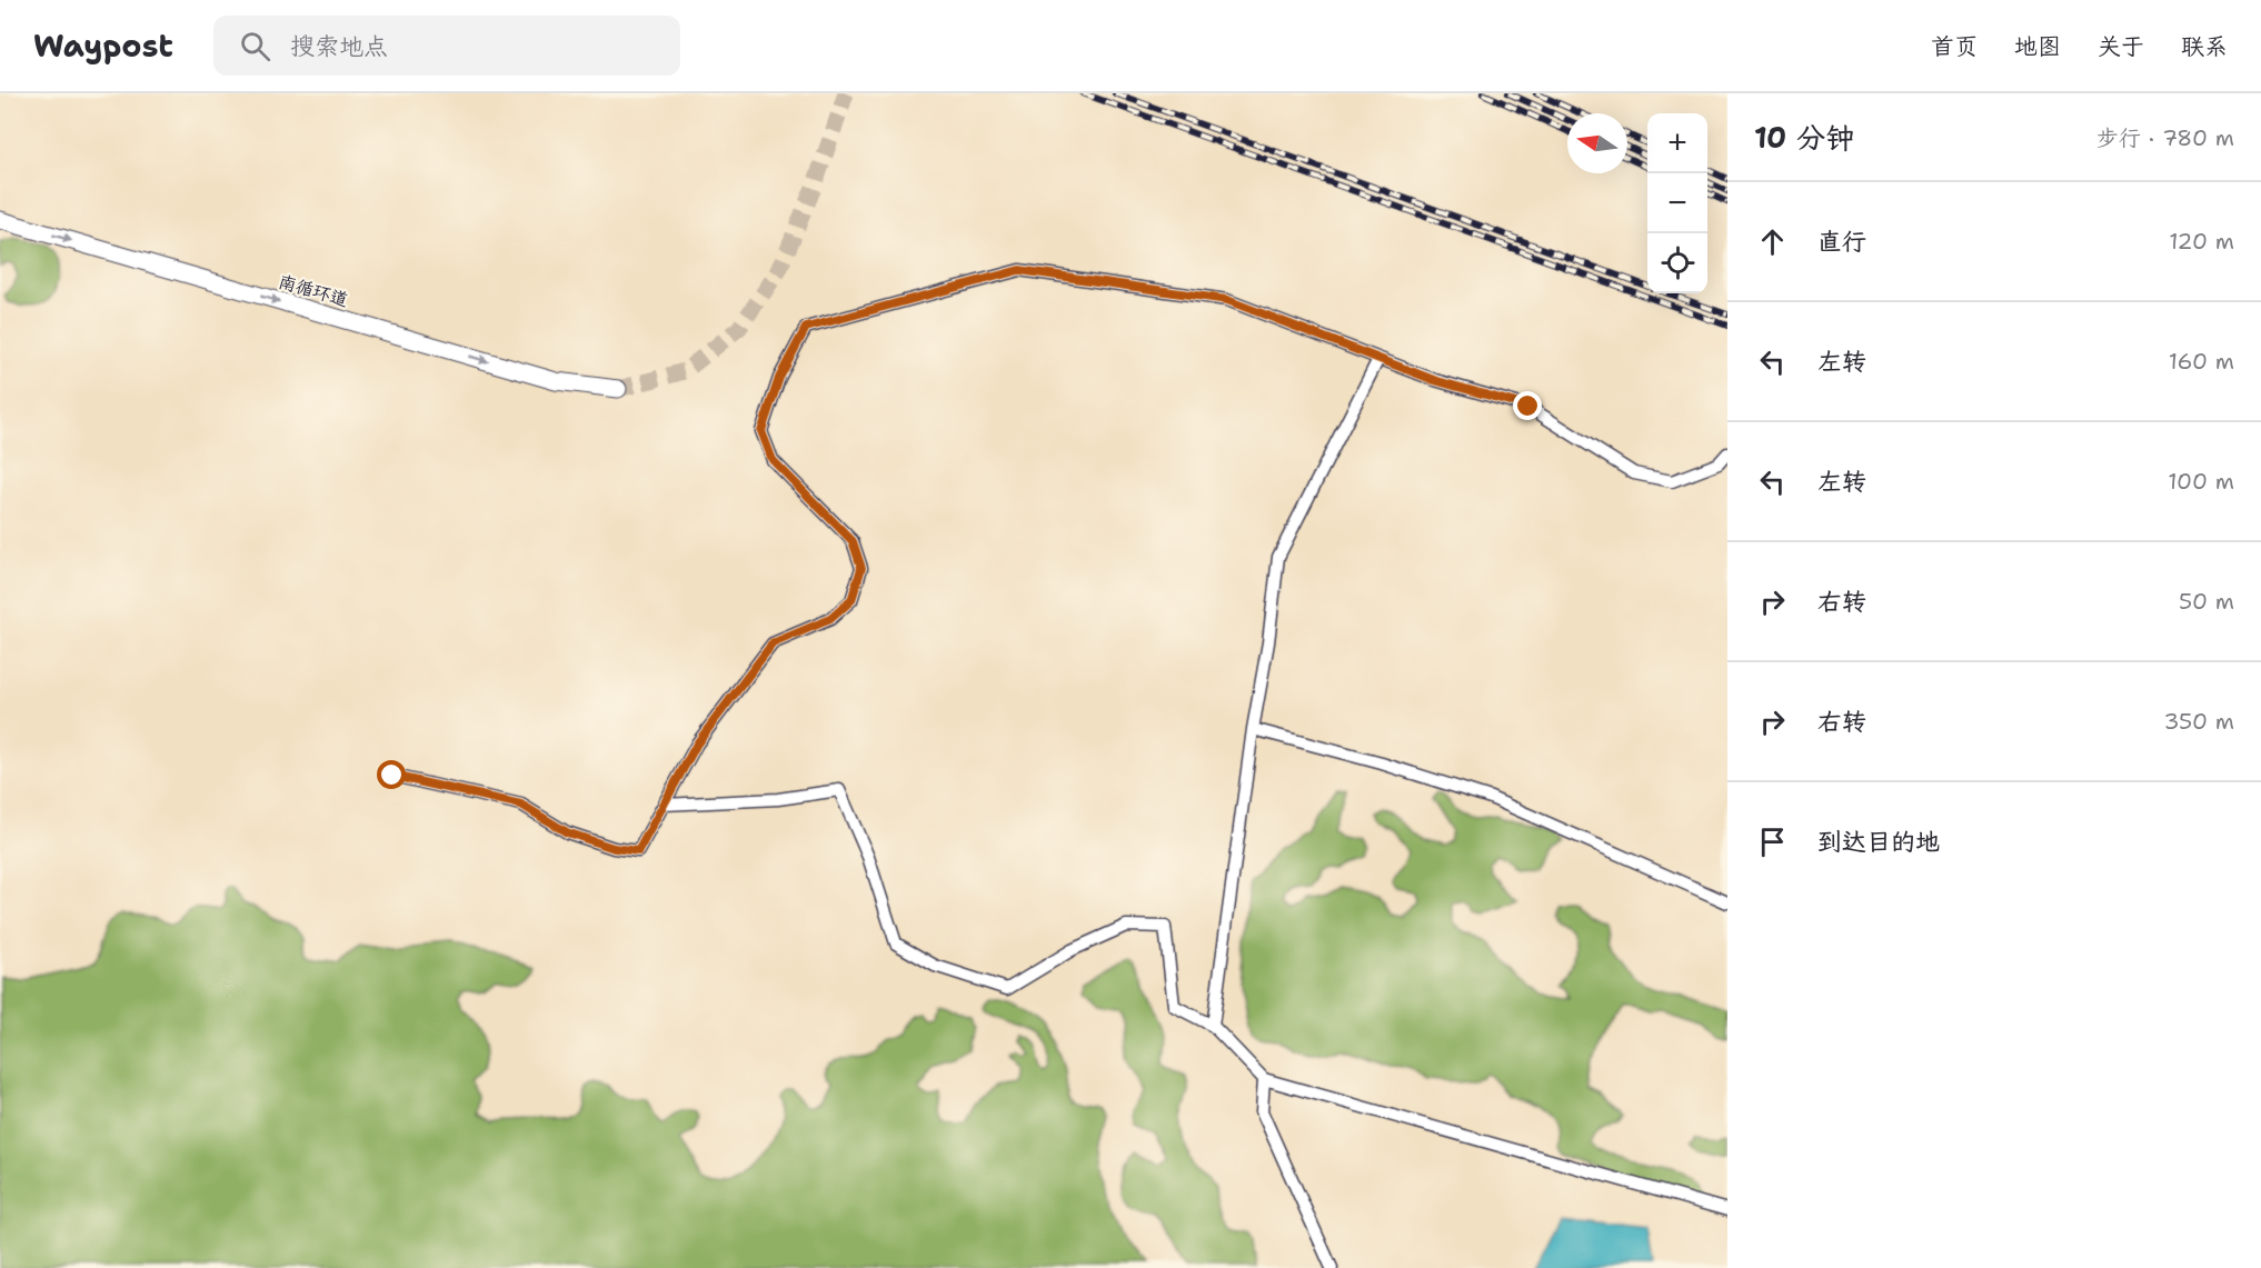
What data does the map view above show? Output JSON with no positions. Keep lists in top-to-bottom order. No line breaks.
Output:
{"streets":{"street":["南循环道"]},"one_way":["南循环道"],"north":"left","page":{"header":"Waypost","search":"搜索地点","nav":["首页","地图","关于","联系"],"heading":["10 分钟","步行 · 780 m"],"map_buttons":["+","−"],"list":[["直行","120 m"],["左转","160 m"],["左转","100 m"],["右转","50 m"],["右转","350 m"],"到达目的地"]}}
